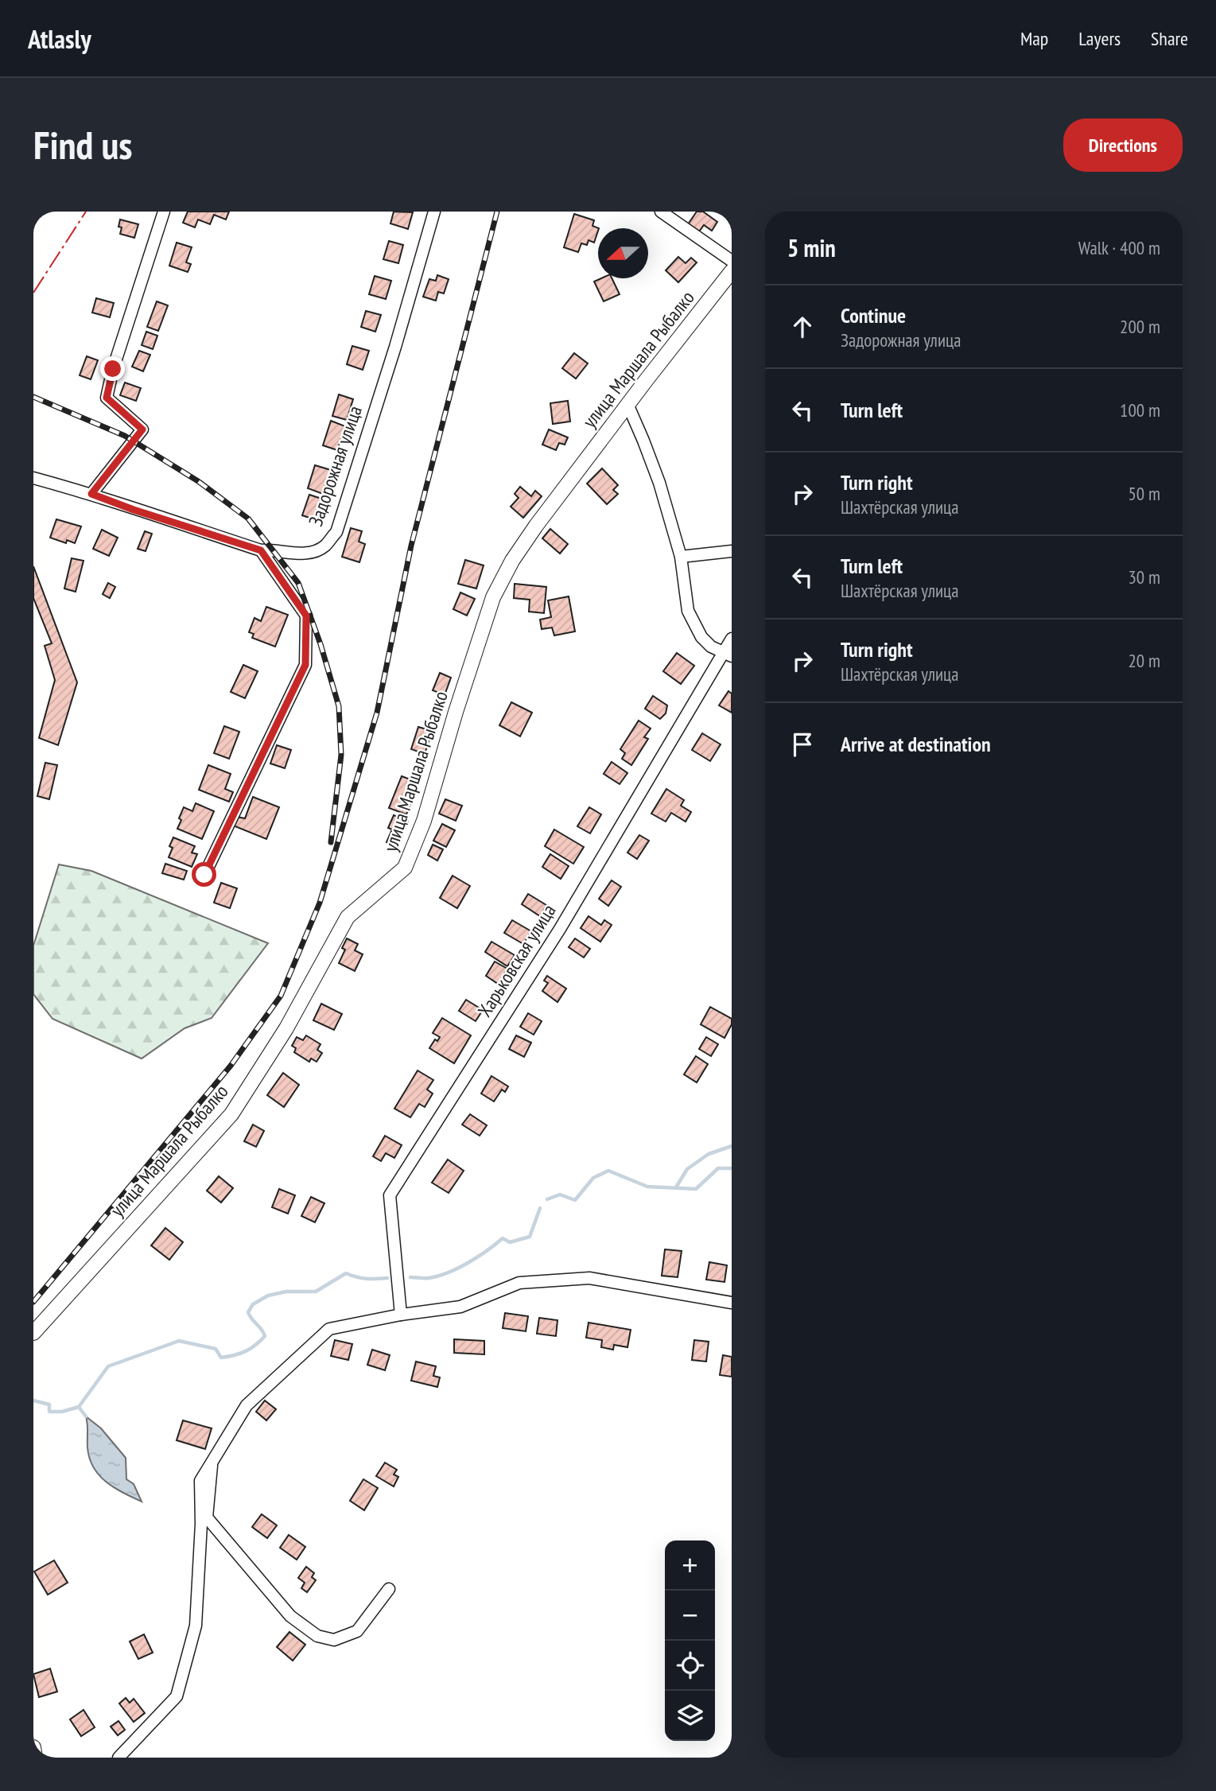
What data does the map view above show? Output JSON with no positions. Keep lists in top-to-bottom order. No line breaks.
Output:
{"streets":{"street":["улица Маршала Рыбалко","Задорожная улица","Харьковская улица"]},"north":"left","page":{"header":"Atlasly","nav":["Map","Layers","Share"],"buttons":"Directions","title":"Find us","heading":["5 min","Walk · 400 m"],"list":[["Continue","Задорожная улица","200 m"],["Turn left","100 m"],["Turn right","Шахтёрская улица","50 m"],["Turn left","Шахтёрская улица","30 m"],["Turn right","Шахтёрская улица","20 m"],"Arrive at destination"],"map_buttons":["+","−"]}}
